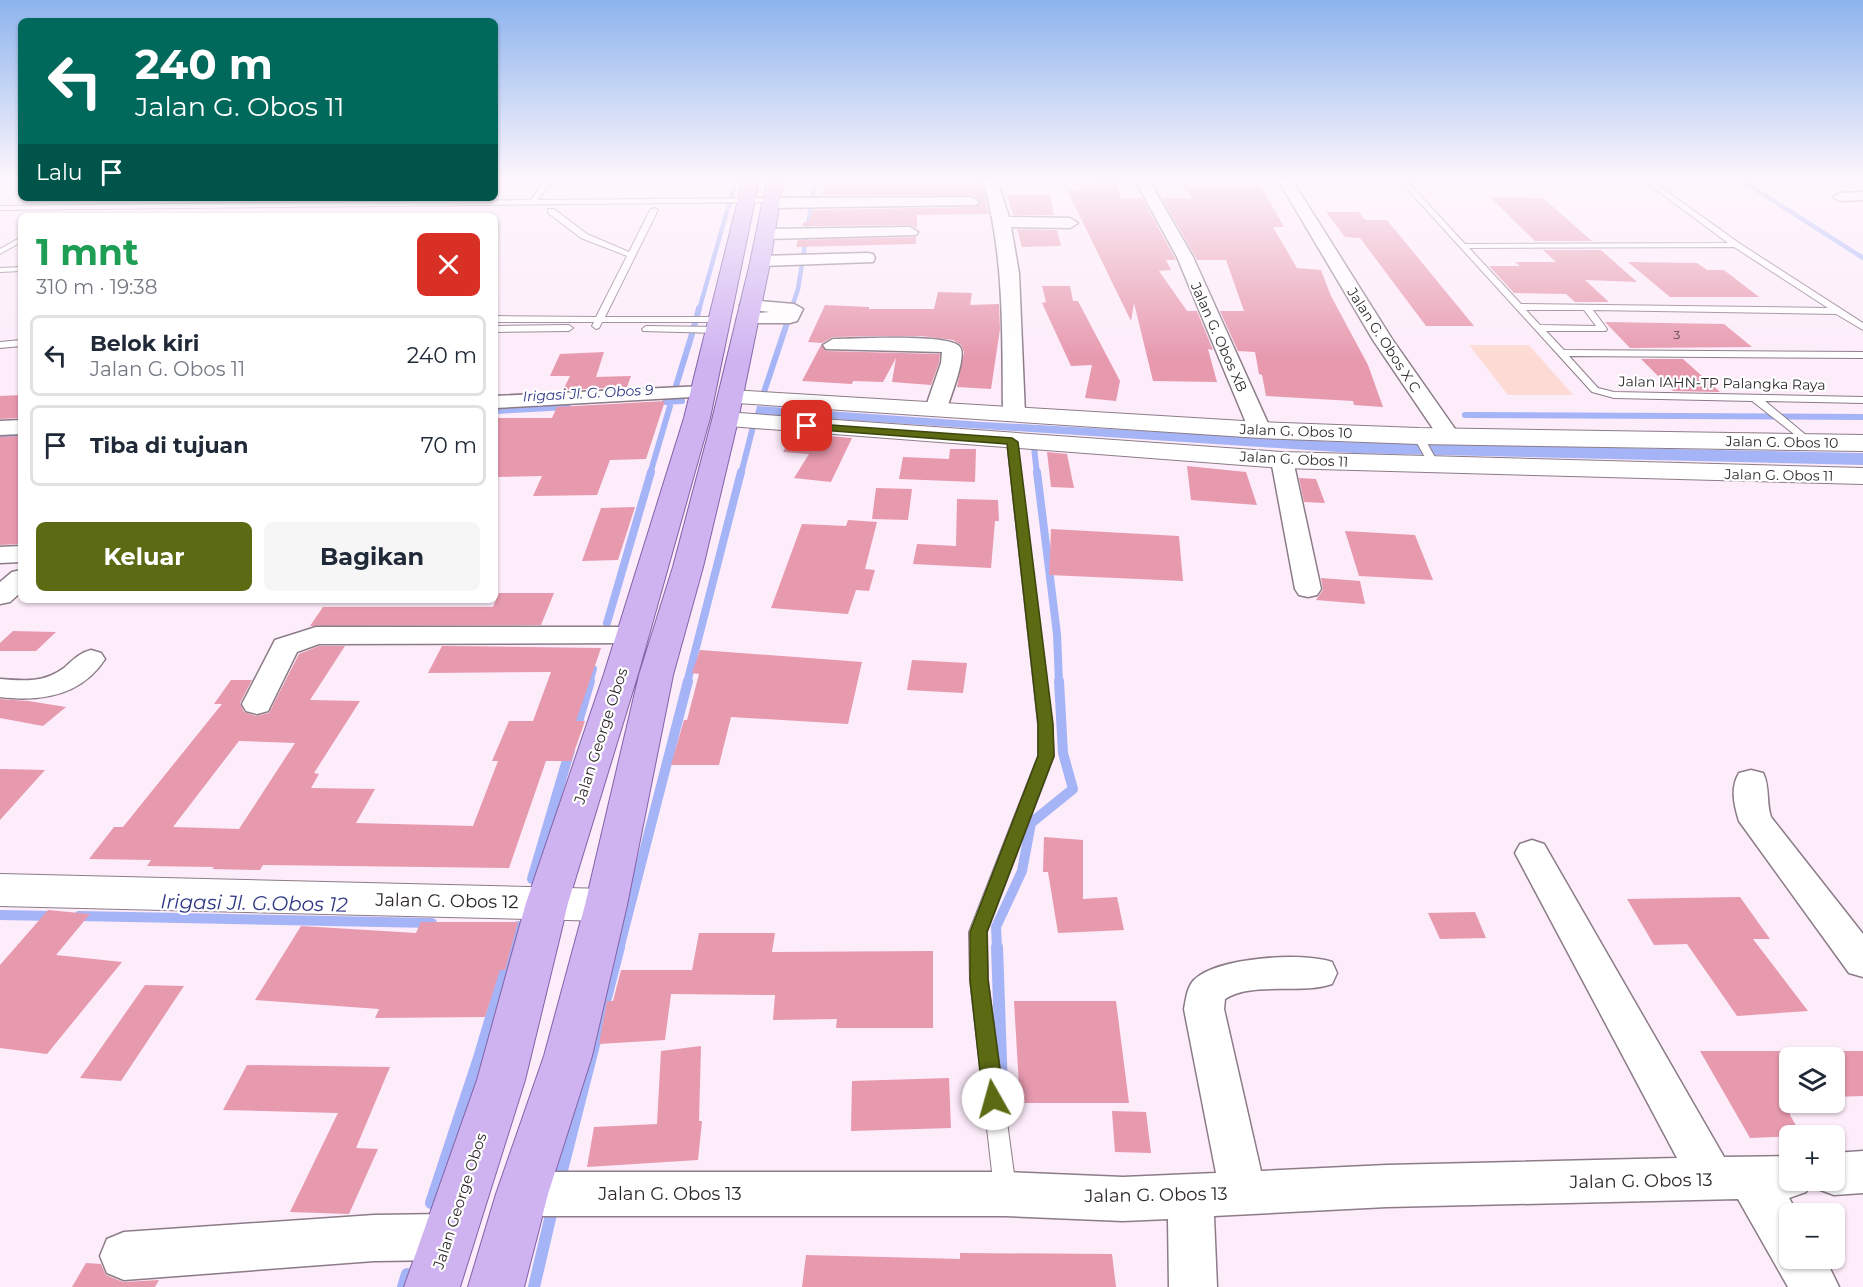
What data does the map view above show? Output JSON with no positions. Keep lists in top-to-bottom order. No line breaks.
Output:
{"streets":{"main road":["Jalan George Obos"],"street":["Jalan G. Obos XB","Jalan G. Obos X C","Jalan G. Obos 10","Jalan G. Obos 11","Jalan G. Obos 12","Jalan G. Obos 13"],"lane":["Jalan IAHN-TP Palangka Raya"]},"crossings":[["Jalan G. Obos XB","Jalan G. Obos 10"],["Jalan G. Obos X C","Jalan G. Obos 10"],["Jalan G. Obos 10","Jalan G. Obos 11"],["Jalan G. Obos 10","Jalan George Obos"],["Jalan G. Obos 11","Jalan George Obos"],["Jalan George Obos","Jalan G. Obos 12"],["Jalan George Obos","Jalan G. Obos 13"]],"water":["Irigasi Jl. G. Obos 9","Irigasi Jl. G.Obos 12"],"house_numbers":["3"],"page":{"turn":["240 m","Jalan G. Obos 11"],"then":"Lalu","heading":["1 mnt","310 m · 19:38"],"list":[{"name":"Belok kiri","note":"Jalan G. Obos 11","value":"240 m"},{"name":"Tiba di tujuan","value":"70 m"}],"buttons":["Keluar","Bagikan"],"map_buttons":["+","−"]}}
